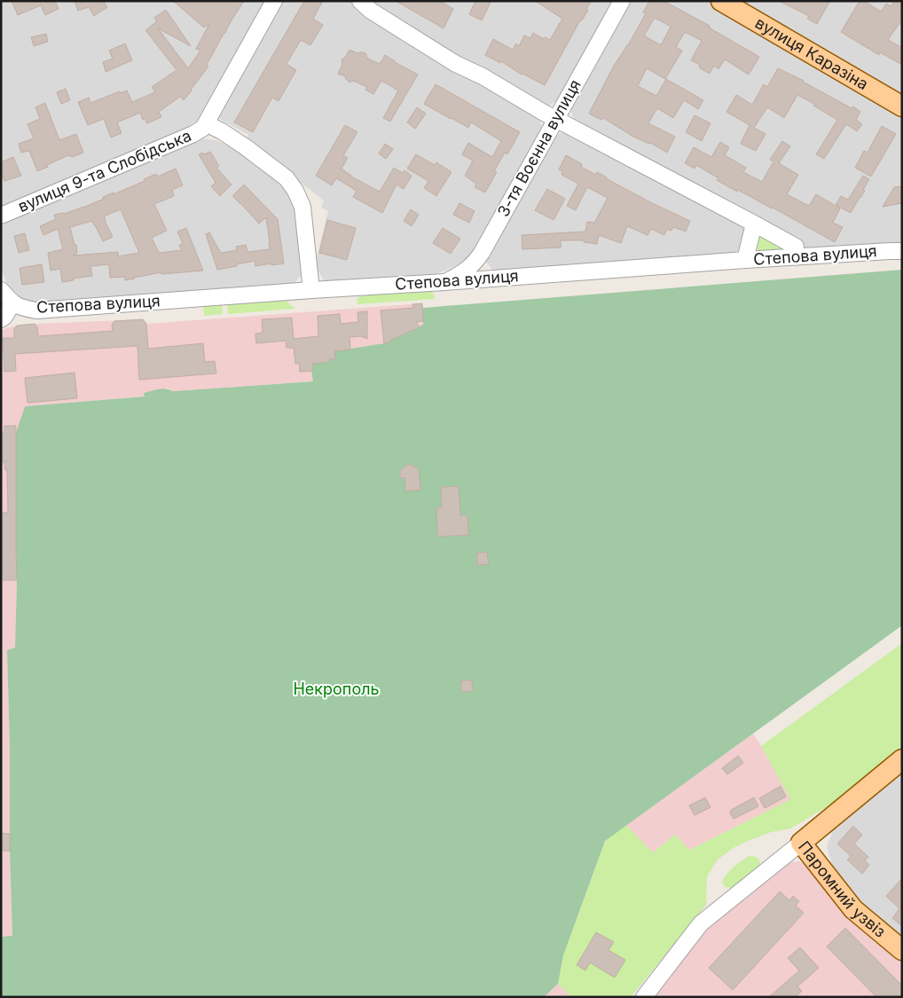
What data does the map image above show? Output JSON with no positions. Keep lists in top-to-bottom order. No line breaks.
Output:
{"streets":{"main road":["вулиця Каразіна","Паромний узвіз"],"street":["3-тя Воєнна вулиця","вулиця 9-та Слобідська","Степова вулиця"]},"crossings":[["3-тя Воєнна вулиця","Степова вулиця"]],"parks":["Некрополь"]}
